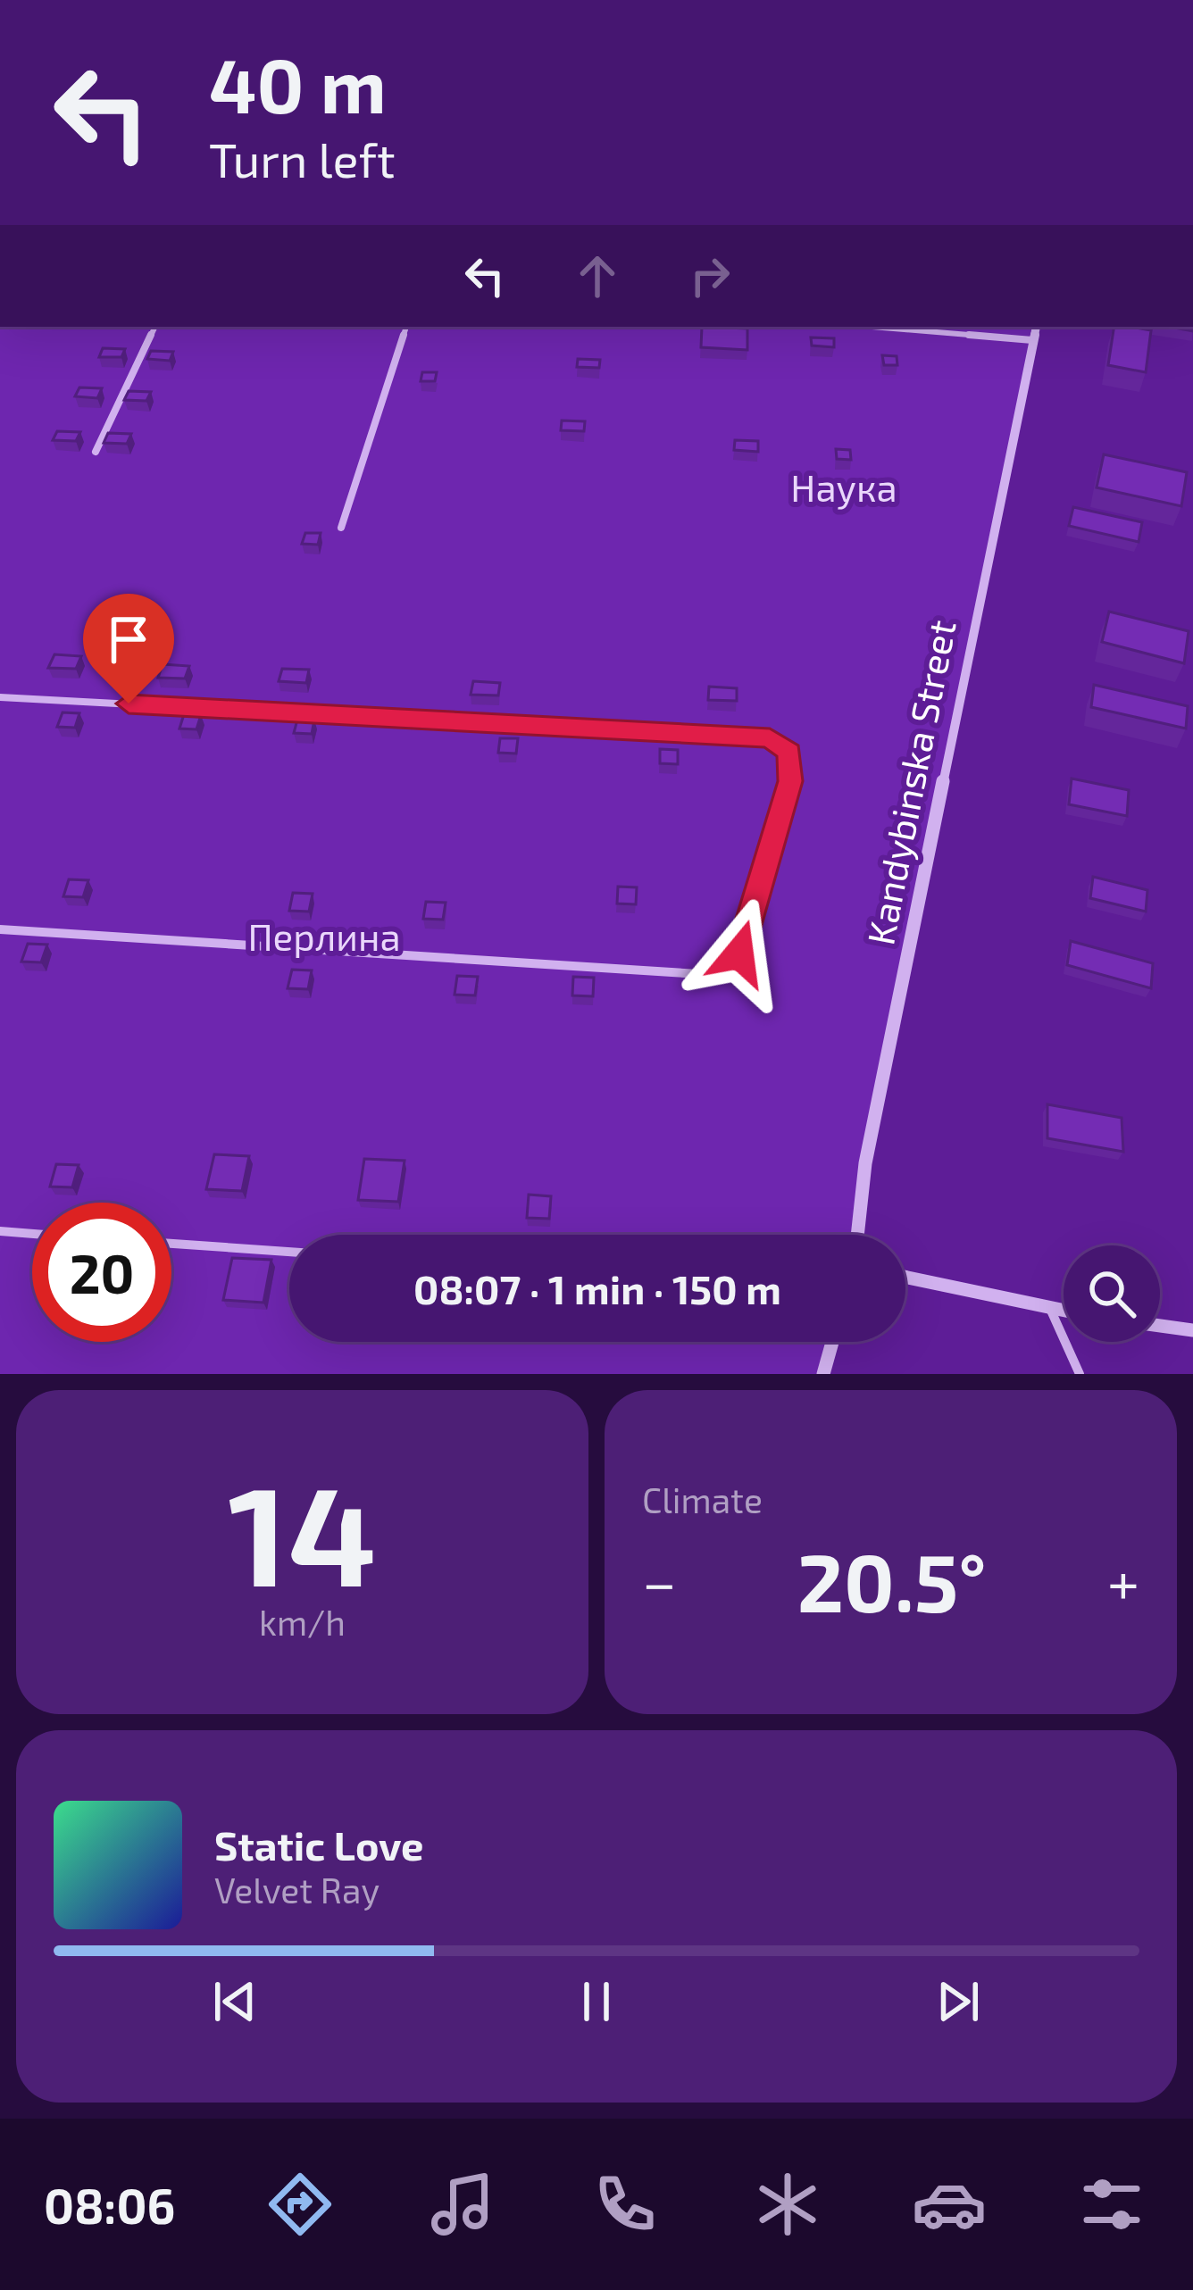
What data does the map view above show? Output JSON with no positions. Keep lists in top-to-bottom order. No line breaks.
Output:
{"streets":{"street":["Kandybinska Street"]},"parks":["Наука","Перлина"],"page":{"turn":["40 m","Turn left"],"limit":"20","trip":"08:07 · 1 min · 150 m","tile":[["14","km/h"],"Climate"],"heat":["−","20.5°","+"],"song":["Static Love","Velvet Ray"],"tabs":"08:06"}}
